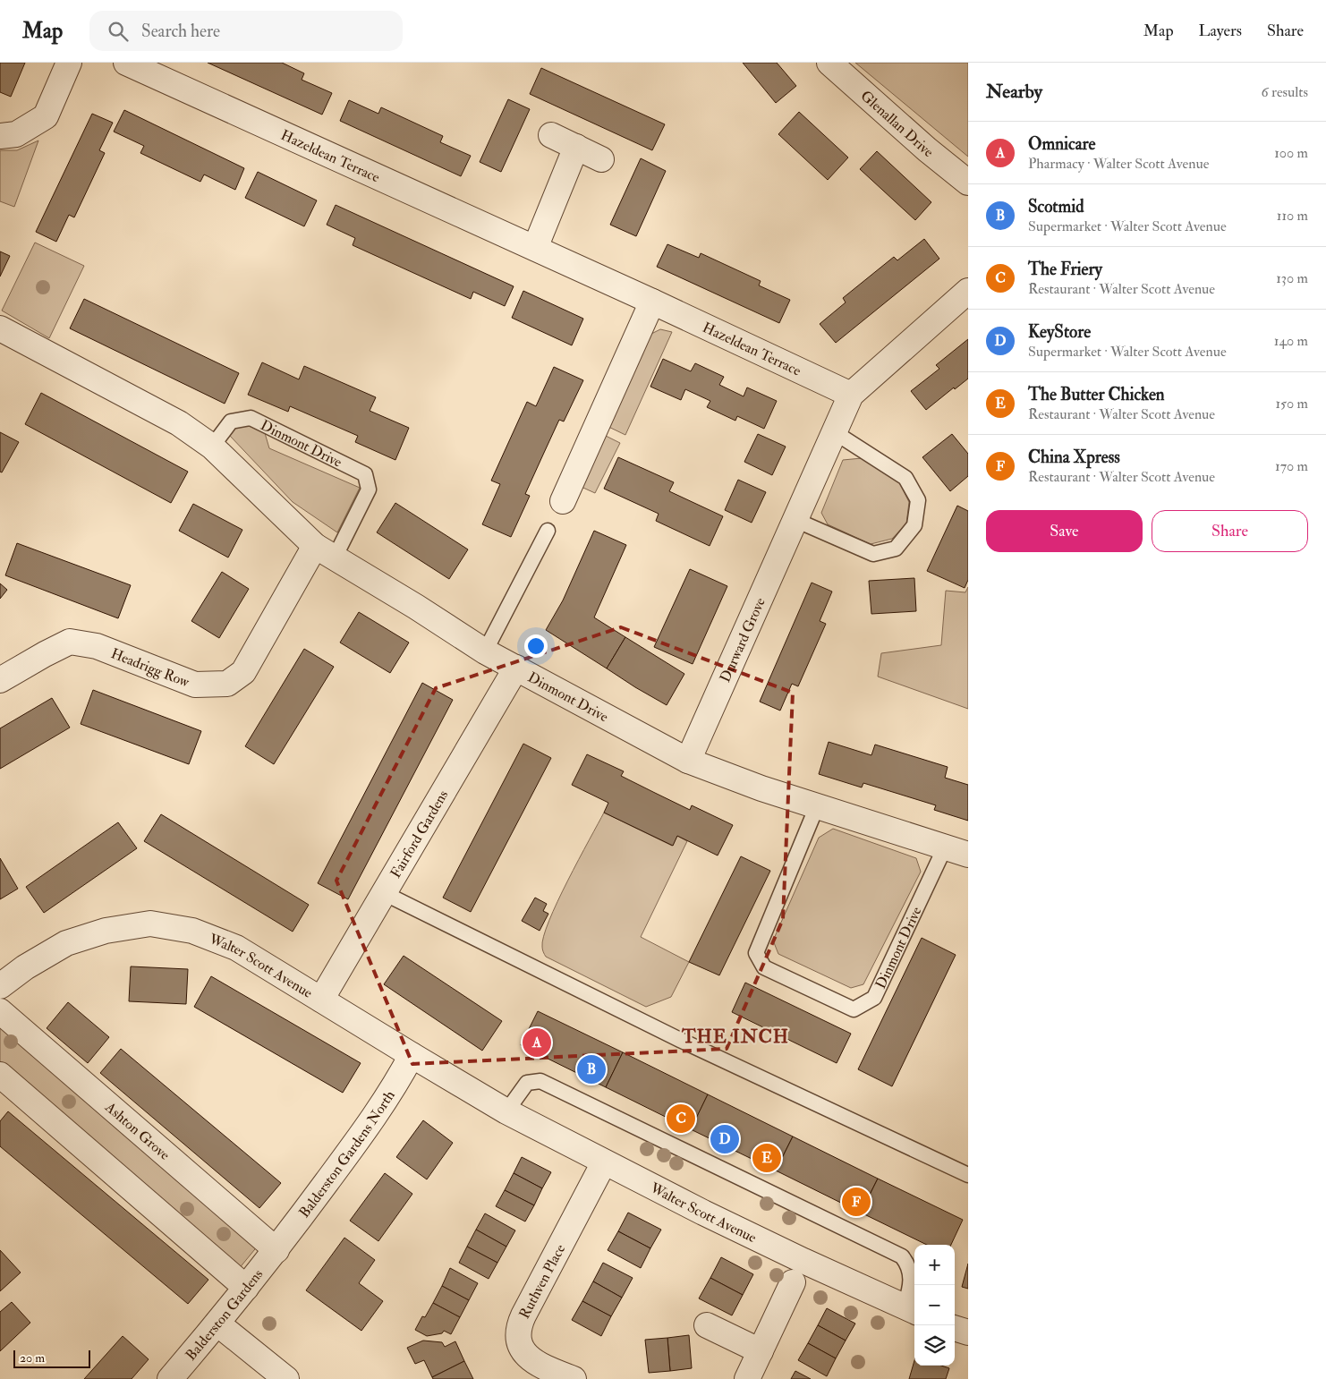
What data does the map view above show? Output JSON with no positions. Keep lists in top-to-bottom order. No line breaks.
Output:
{"streets":{"street":["Glenallan Drive","Hazeldean Terrace","Dinmont Drive","Durward Grove","Headrigg Row","Fairford Gardens","Walter Scott Avenue","Ashton Grove","Balderston Gardens North","Ruthven Place","Balderston Gardens"]},"crossings":[["Hazeldean Terrace","Durward Grove"],["Dinmont Drive","Durward Grove"],["Dinmont Drive","Headrigg Row"],["Dinmont Drive","Fairford Gardens"],["Fairford Gardens","Walter Scott Avenue"],["Walter Scott Avenue","Balderston Gardens North"],["Walter Scott Avenue","Ruthven Place"],["Ashton Grove","Balderston Gardens North"],["Ashton Grove","Balderston Gardens"],["Balderston Gardens North","Balderston Gardens"]],"districts":["THE INCH"],"scale_bar":"20 m","page":{"header":"Map","search":"Search here","nav":["Map","Layers","Share"],"heading":["Nearby","6 results"],"list":[{"mark":"A","name":"Omnicare","note":"Pharmacy · Walter Scott Avenue","value":"100 m"},{"mark":"B","name":"Scotmid","note":"Supermarket · Walter Scott Avenue","value":"110 m"},{"mark":"C","name":"The Friery","note":"Restaurant · Walter Scott Avenue","value":"130 m"},{"mark":"D","name":"KeyStore","note":"Supermarket · Walter Scott Avenue","value":"140 m"},{"mark":"E","name":"The Butter Chicken","note":"Restaurant · Walter Scott Avenue","value":"150 m"},{"mark":"F","name":"China Xpress","note":"Restaurant · Walter Scott Avenue","value":"170 m"}],"buttons":["Save","Share"],"pins":["A","B","C","D","E","F"],"map_buttons":["+","−"],"scale":"20 m"}}
